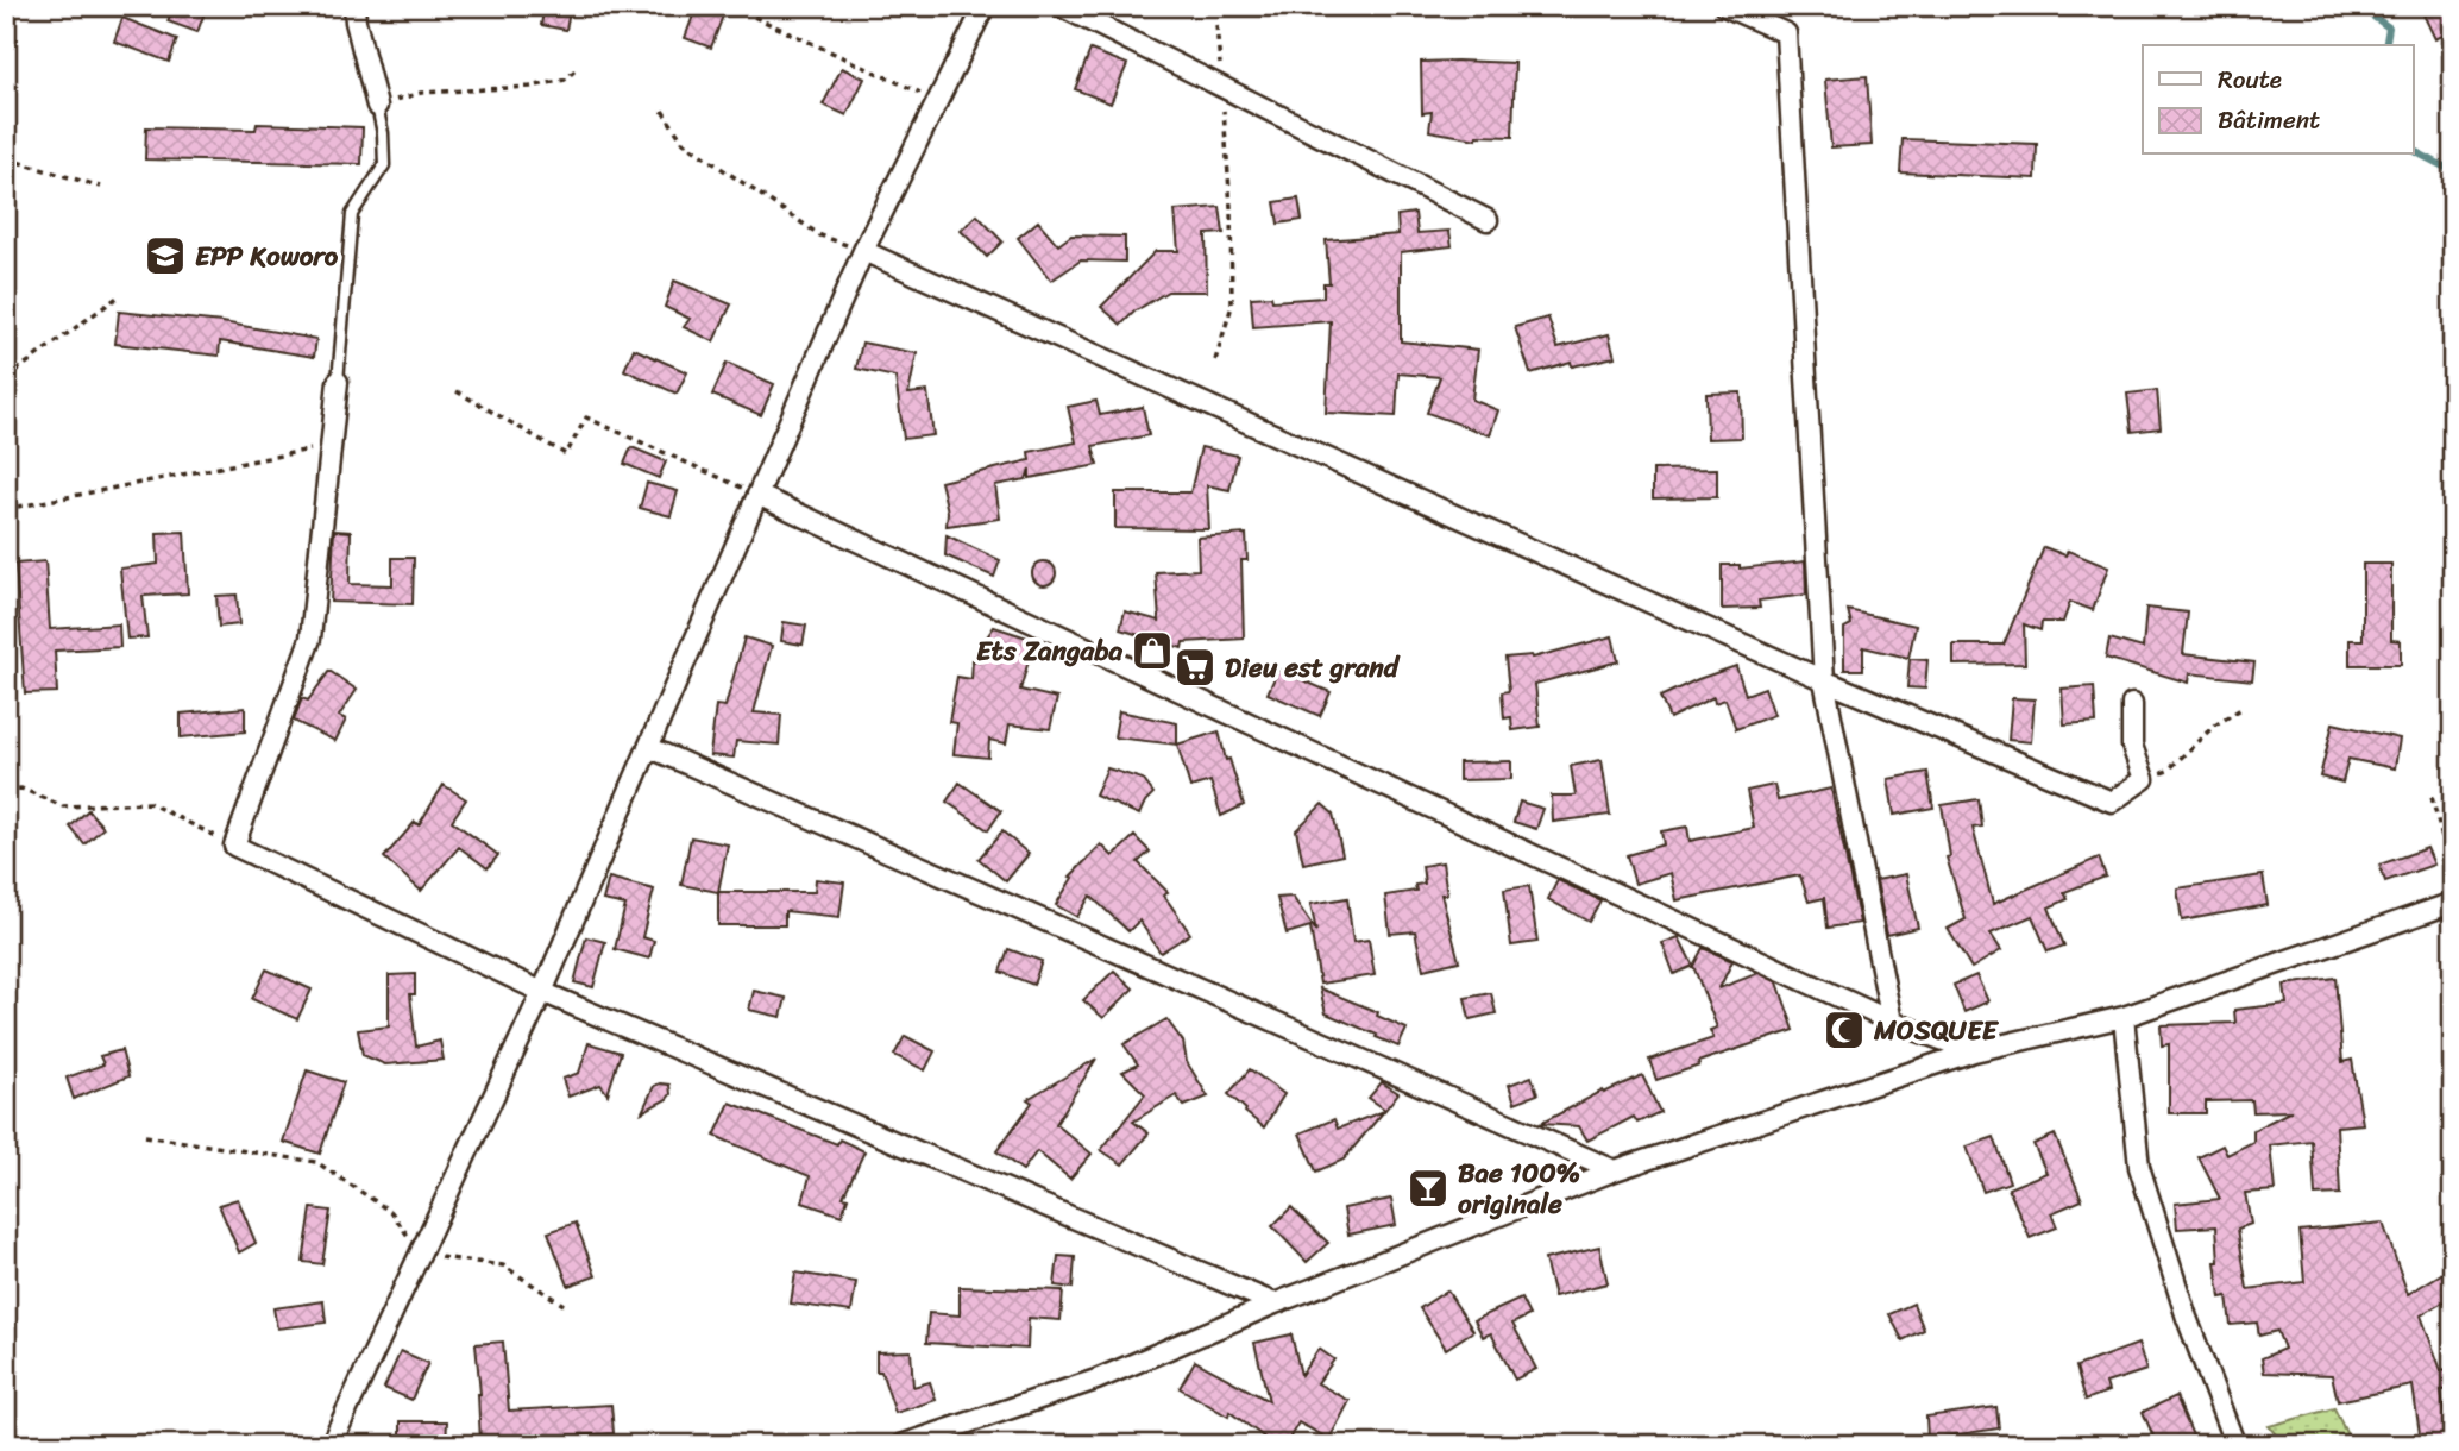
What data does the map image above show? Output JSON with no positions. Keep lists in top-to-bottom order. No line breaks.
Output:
{"places":{"school or university":["EPP Koworo"],"shop":["Ets Zangaba"],"supermarket":["Dieu est grand"],"mosque":["MOSQUEE"],"bar":["Bae 100% originale"]},"legend":["Route","Bâtiment"]}
